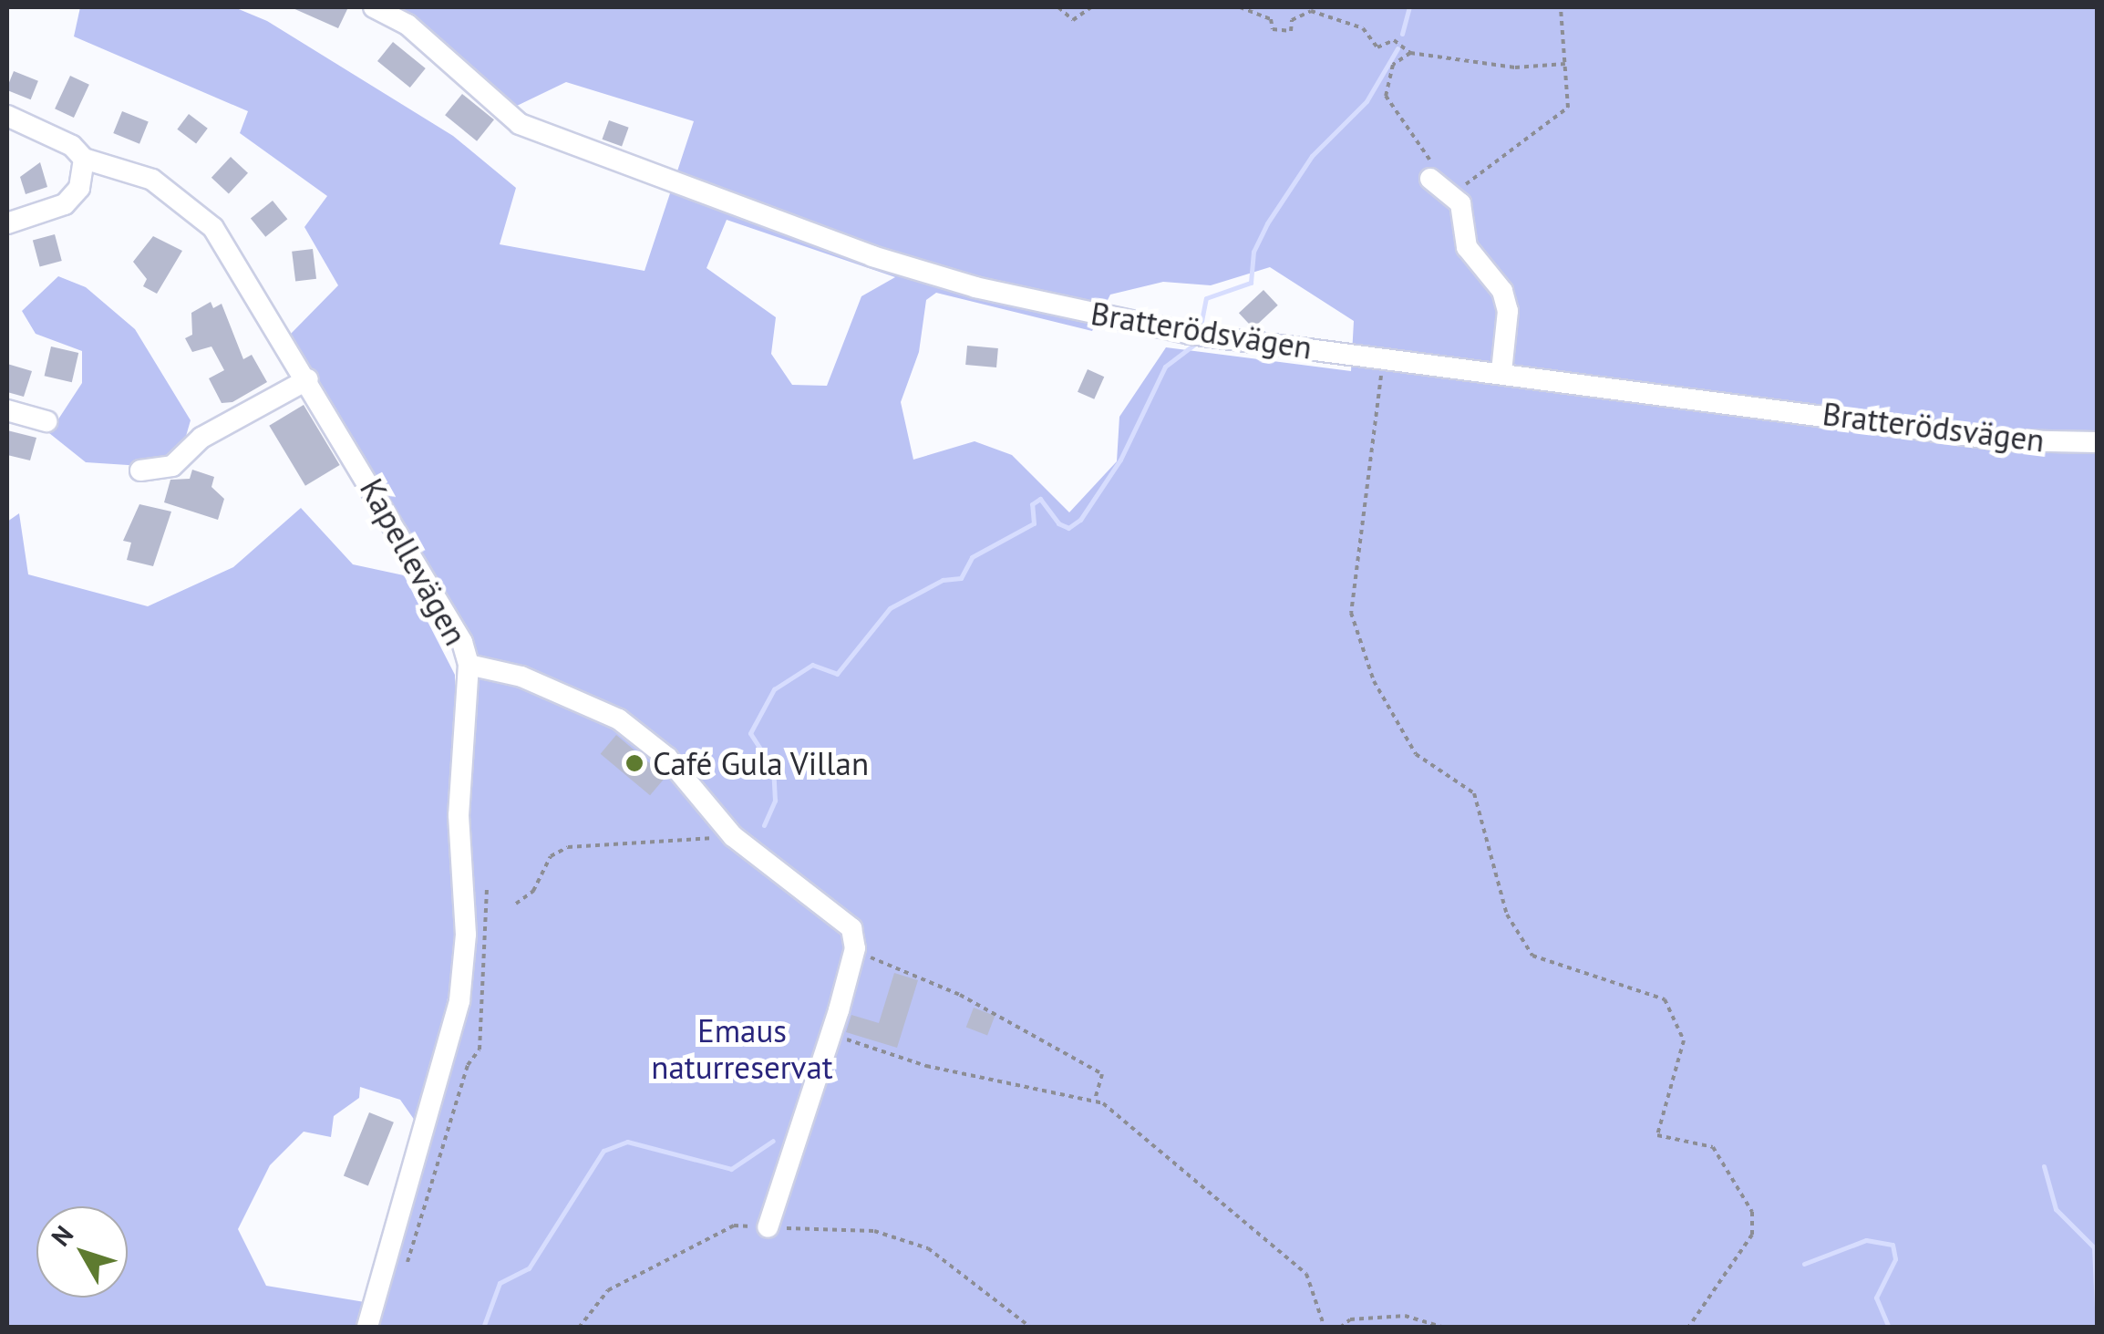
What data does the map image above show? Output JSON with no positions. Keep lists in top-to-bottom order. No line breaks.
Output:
{"streets":{"street":["Bratterödsvägen","Kapellevägen"]},"parks":["Emaus naturreservat"],"places":["Café Gula Villan"],"north":"top left"}
